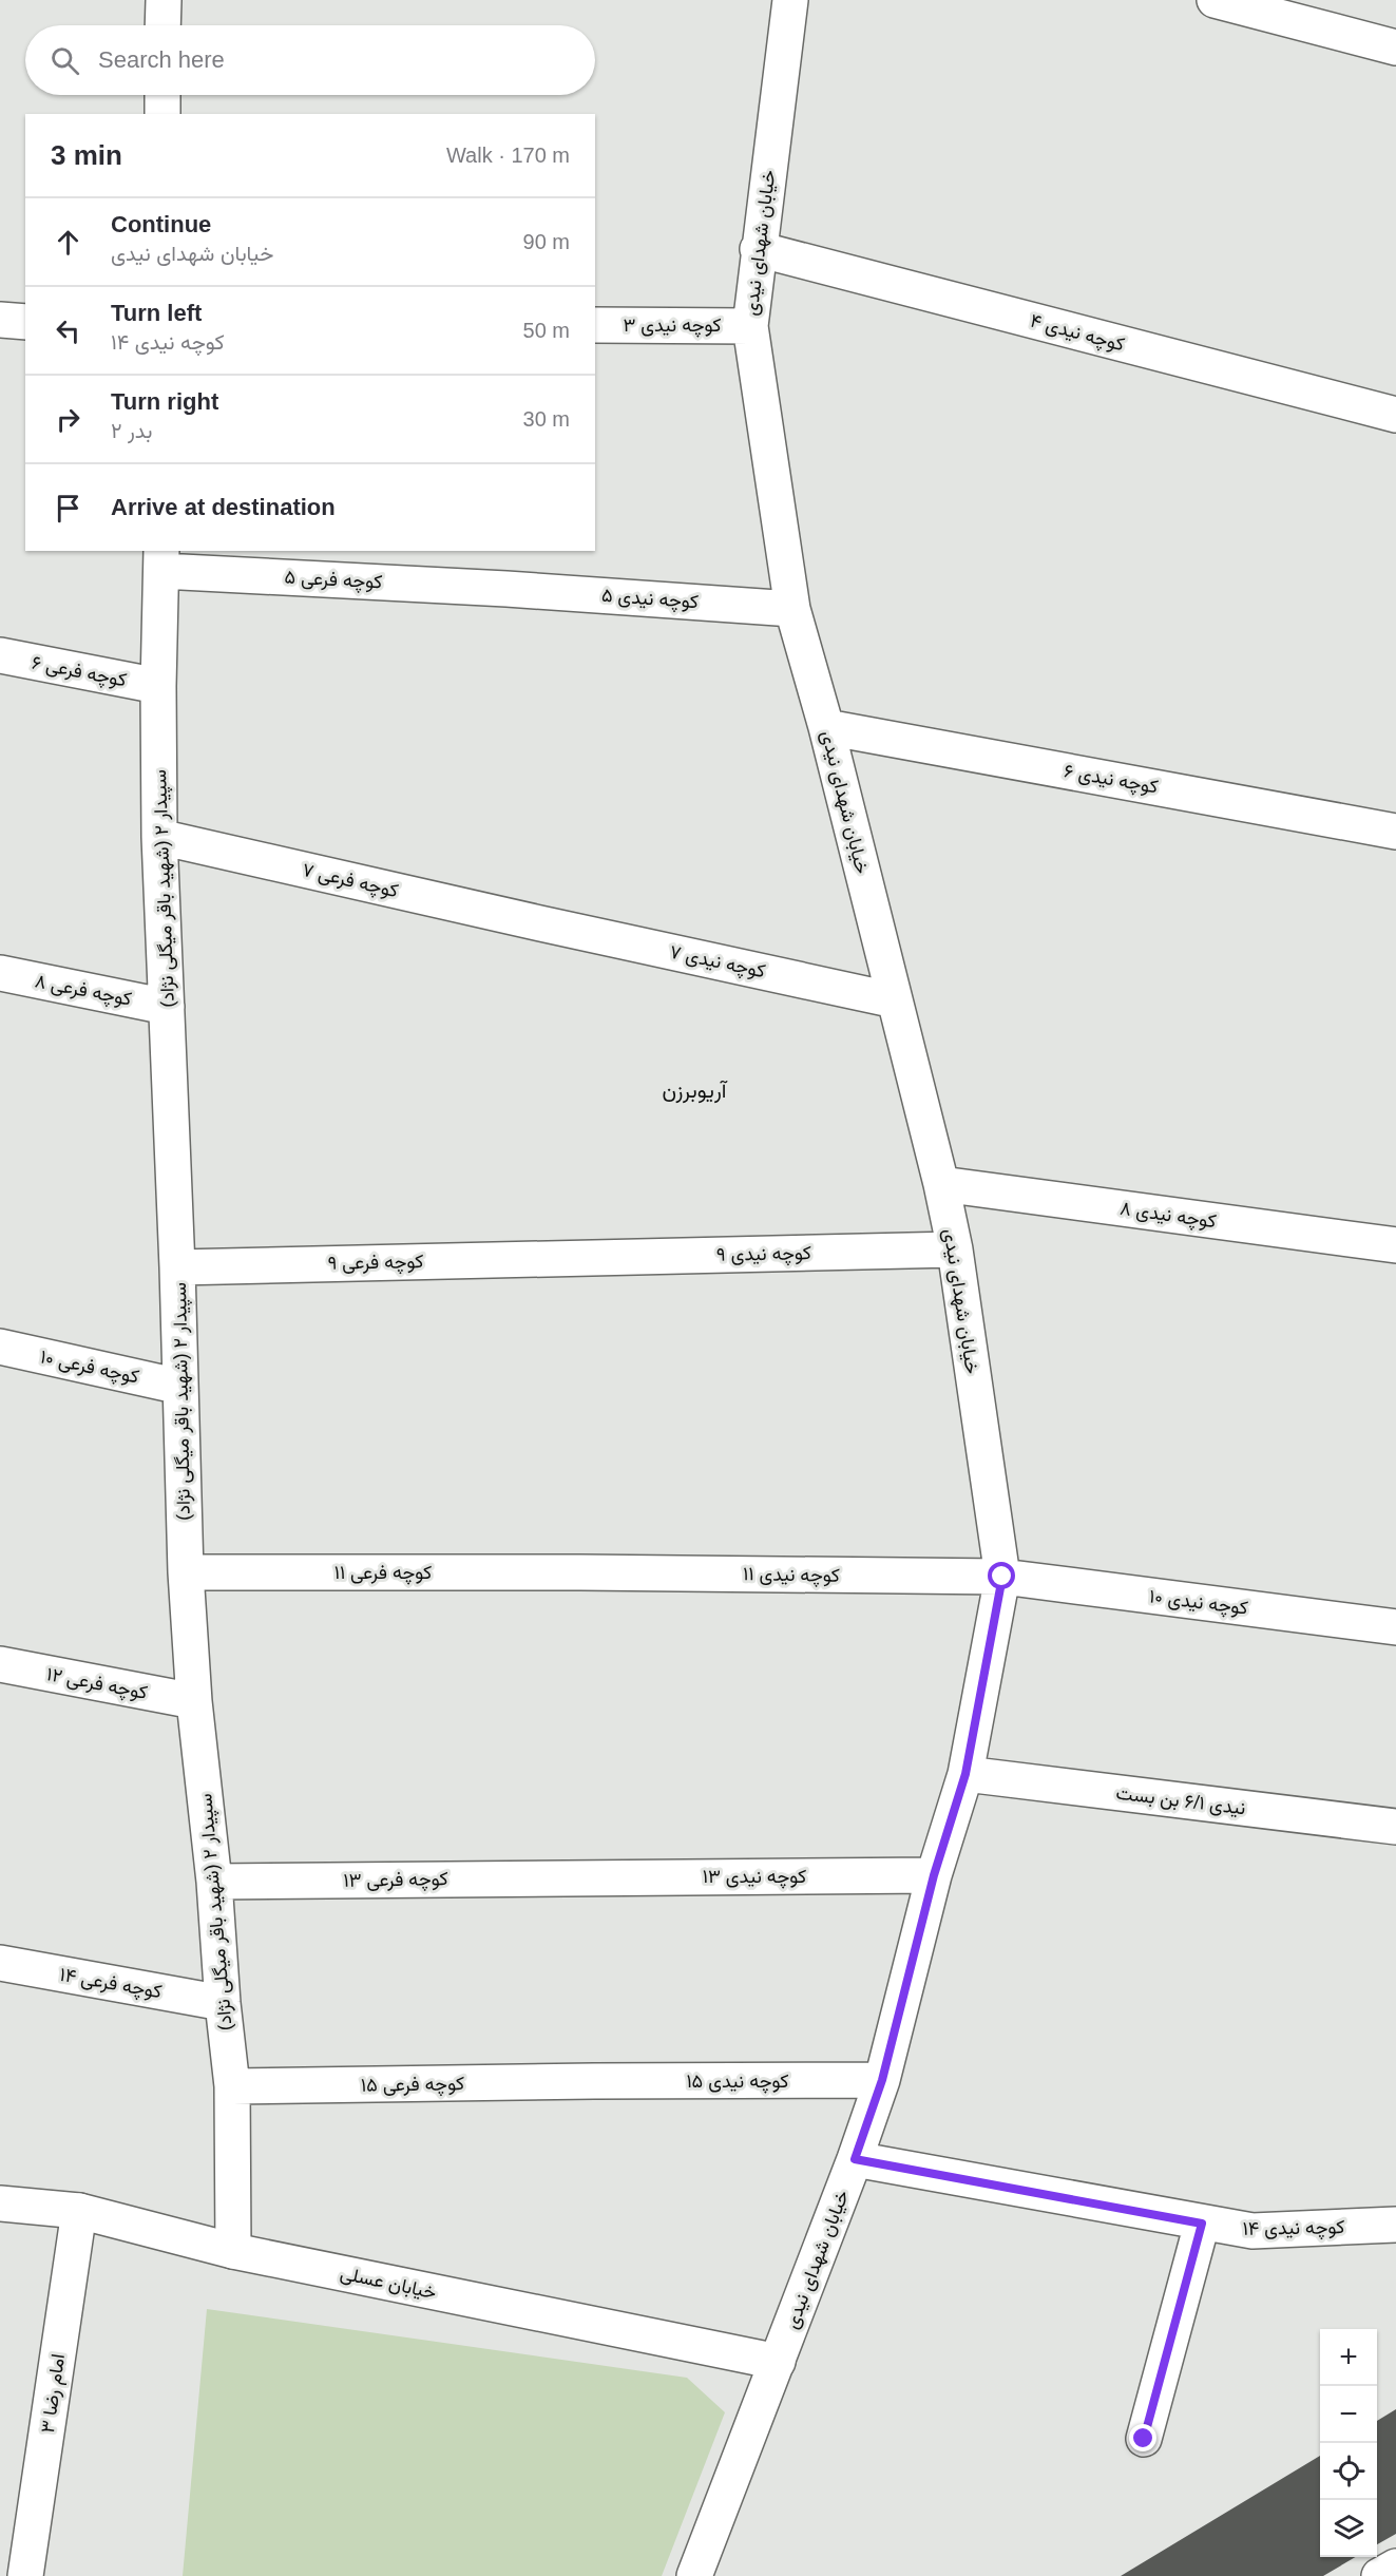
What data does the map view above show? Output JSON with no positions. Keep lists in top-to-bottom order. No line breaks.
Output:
{"streets":{"street":["خیابان شهدای نیدی","کوچه نیدی ۳","کوچه نیدی ۴","کوچه فرعی ۵","کوچه نیدی ۵","کوچه فرعی ۶","کوچه نیدی ۶","کوچه فرعی ۷","سپیدار ۲ (شهید باقر میگلی نژاد)","کوچه نیدی ۷","کوچه فرعی ۸","کوچه نیدی ۸","کوچه نیدی ۹","کوچه فرعی ۹","کوچه فرعی ۱۰","کوچه فرعی ۱۱","کوچه نیدی ۱۱","کوچه نیدی ۱۰","کوچه فرعی ۱۲","نیدی ۶/۱ بن بست","کوچه نیدی ۱۳","کوچه فرعی ۱۳","کوچه فرعی ۱۴","کوچه نیدی ۱۵","کوچه فرعی ۱۵","کوچه نیدی ۱۴","خیابان عسلی","امام رضا ۳"]},"crossings":[["خیابان شهدای نیدی","کوچه نیدی ۳"],["خیابان شهدای نیدی","کوچه نیدی ۴"],["خیابان شهدای نیدی","کوچه نیدی ۵"],["خیابان شهدای نیدی","کوچه نیدی ۶"],["خیابان شهدای نیدی","کوچه نیدی ۷"],["خیابان شهدای نیدی","کوچه نیدی ۸"],["خیابان شهدای نیدی","کوچه نیدی ۹"],["خیابان شهدای نیدی","کوچه نیدی ۱۱"],["خیابان شهدای نیدی","کوچه نیدی ۱۰"],["خیابان شهدای نیدی","نیدی ۶/۱ بن بست"],["خیابان شهدای نیدی","کوچه نیدی ۱۳"],["خیابان شهدای نیدی","کوچه نیدی ۱۵"],["خیابان شهدای نیدی","کوچه نیدی ۱۴"],["خیابان شهدای نیدی","خیابان عسلی"],["کوچه فرعی ۵","کوچه نیدی ۵"],["کوچه فرعی ۵","سپیدار ۲ (شهید باقر میگلی نژاد)"],["کوچه فرعی ۶","سپیدار ۲ (شهید باقر میگلی نژاد)"],["کوچه فرعی ۷","سپیدار ۲ (شهید باقر میگلی نژاد)"],["کوچه فرعی ۷","کوچه نیدی ۷"],["سپیدار ۲ (شهید باقر میگلی نژاد)","کوچه فرعی ۸"],["سپیدار ۲ (شهید باقر میگلی نژاد)","کوچه فرعی ۹"],["سپیدار ۲ (شهید باقر میگلی نژاد)","کوچه فرعی ۱۰"],["سپیدار ۲ (شهید باقر میگلی نژاد)","کوچه فرعی ۱۱"],["سپیدار ۲ (شهید باقر میگلی نژاد)","کوچه فرعی ۱۲"],["سپیدار ۲ (شهید باقر میگلی نژاد)","کوچه فرعی ۱۳"],["سپیدار ۲ (شهید باقر میگلی نژاد)","کوچه فرعی ۱۴"],["سپیدار ۲ (شهید باقر میگلی نژاد)","کوچه فرعی ۱۵"],["سپیدار ۲ (شهید باقر میگلی نژاد)","خیابان عسلی"],["کوچه نیدی ۹","کوچه فرعی ۹"],["کوچه فرعی ۱۱","کوچه نیدی ۱۱"],["کوچه نیدی ۱۱","کوچه نیدی ۱۰"],["کوچه نیدی ۱۳","کوچه فرعی ۱۳"],["کوچه نیدی ۱۵","کوچه فرعی ۱۵"],["خیابان عسلی","امام رضا ۳"]],"districts":["آریو‌برزن"],"page":{"search":"Search here","heading":["3 min","Walk · 170 m"],"list":[["Continue","خیابان شهدای نیدی","90 m"],["Turn left","کوچه نیدی ۱۴","50 m"],["Turn right","بدر ۲","30 m"],"Arrive at destination"],"map_buttons":["+","−"]}}
